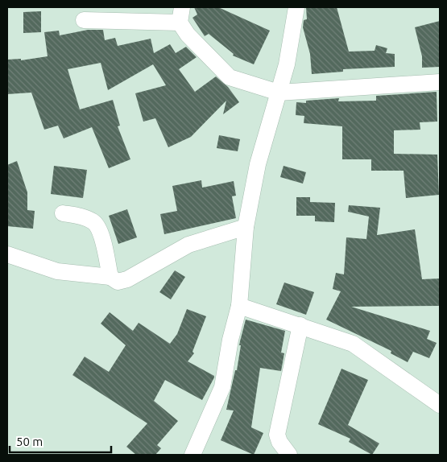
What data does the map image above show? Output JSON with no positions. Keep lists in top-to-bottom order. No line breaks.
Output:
{"scale_bar":"50 m"}
